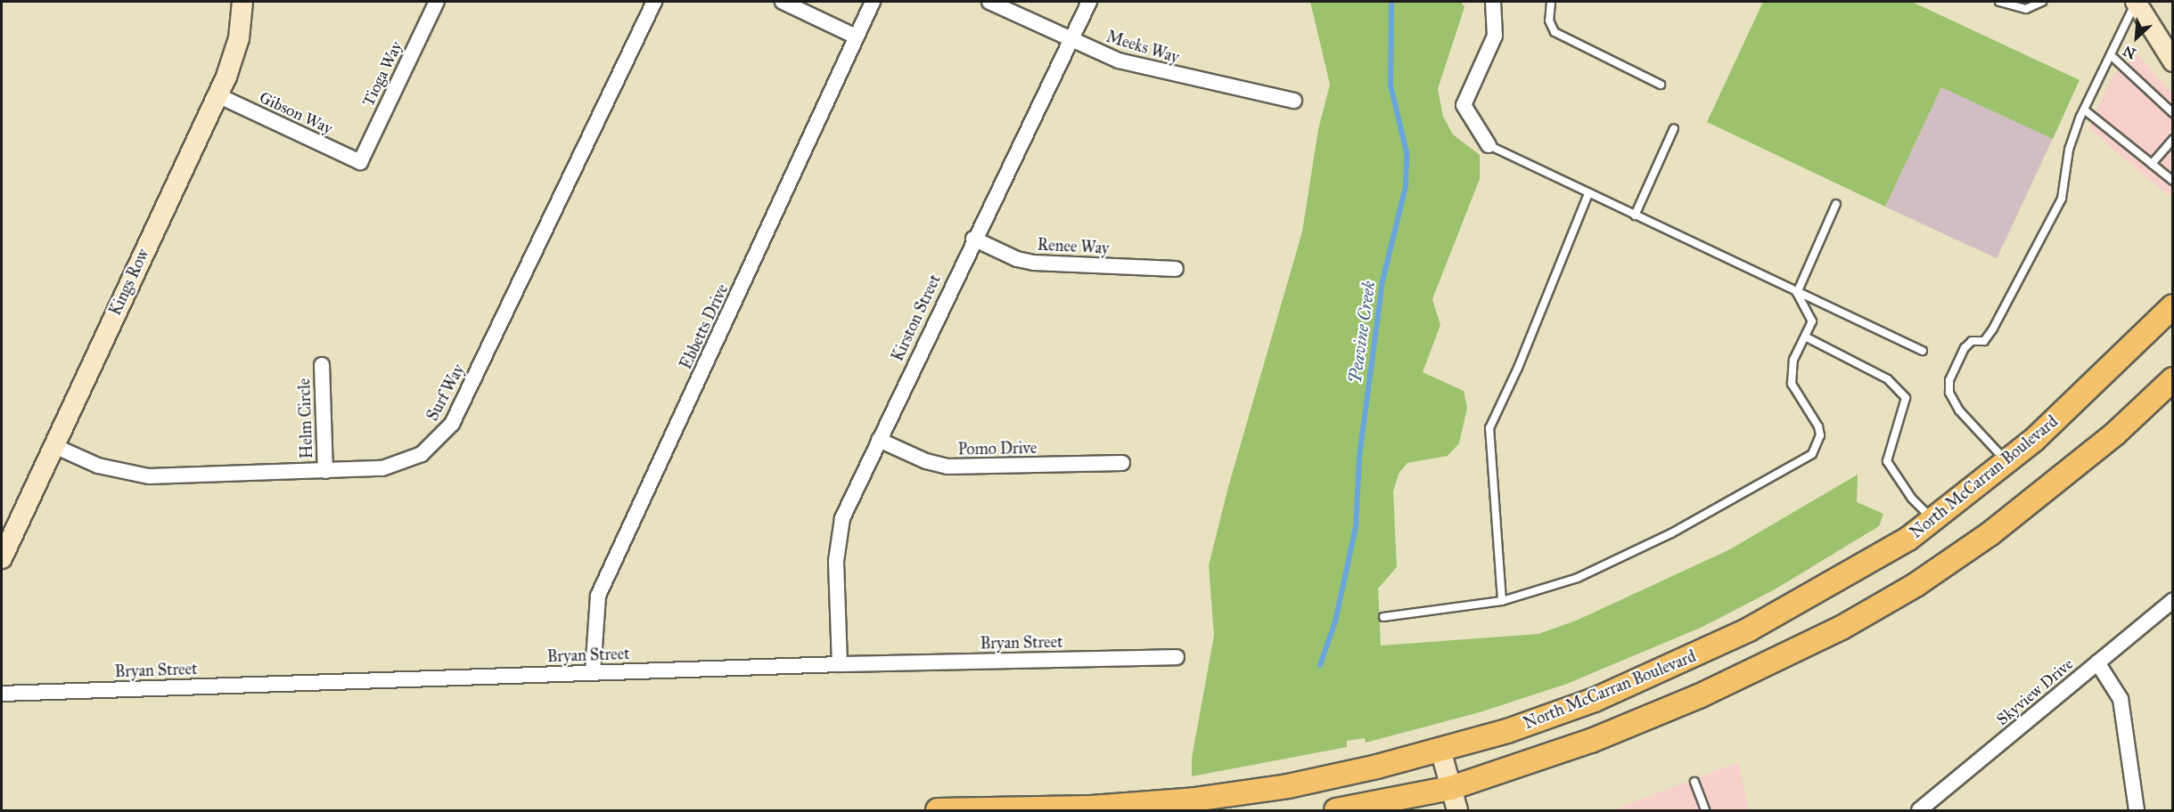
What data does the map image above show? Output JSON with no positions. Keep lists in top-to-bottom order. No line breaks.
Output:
{"streets":{"main road":["Kings Row","North McCarran Boulevard"],"street":["Meeks Way","Tioga Way","Gibson Way","Renee Way","Kirston Street","Ebbetts Drive","Surf Way","Helm Circle","Pomo Drive","Bryan Street","Skyview Drive"]},"crossings":[["Meeks Way","Kirston Street"],["Tioga Way","Gibson Way"],["Gibson Way","Kings Row"],["Renee Way","Kirston Street"],["Kings Row","Surf Way"],["Kirston Street","Pomo Drive"],["Kirston Street","Bryan Street"],["Ebbetts Drive","Bryan Street"],["Surf Way","Helm Circle"]],"water":["Peavine Creek"],"north":"bottom left"}
